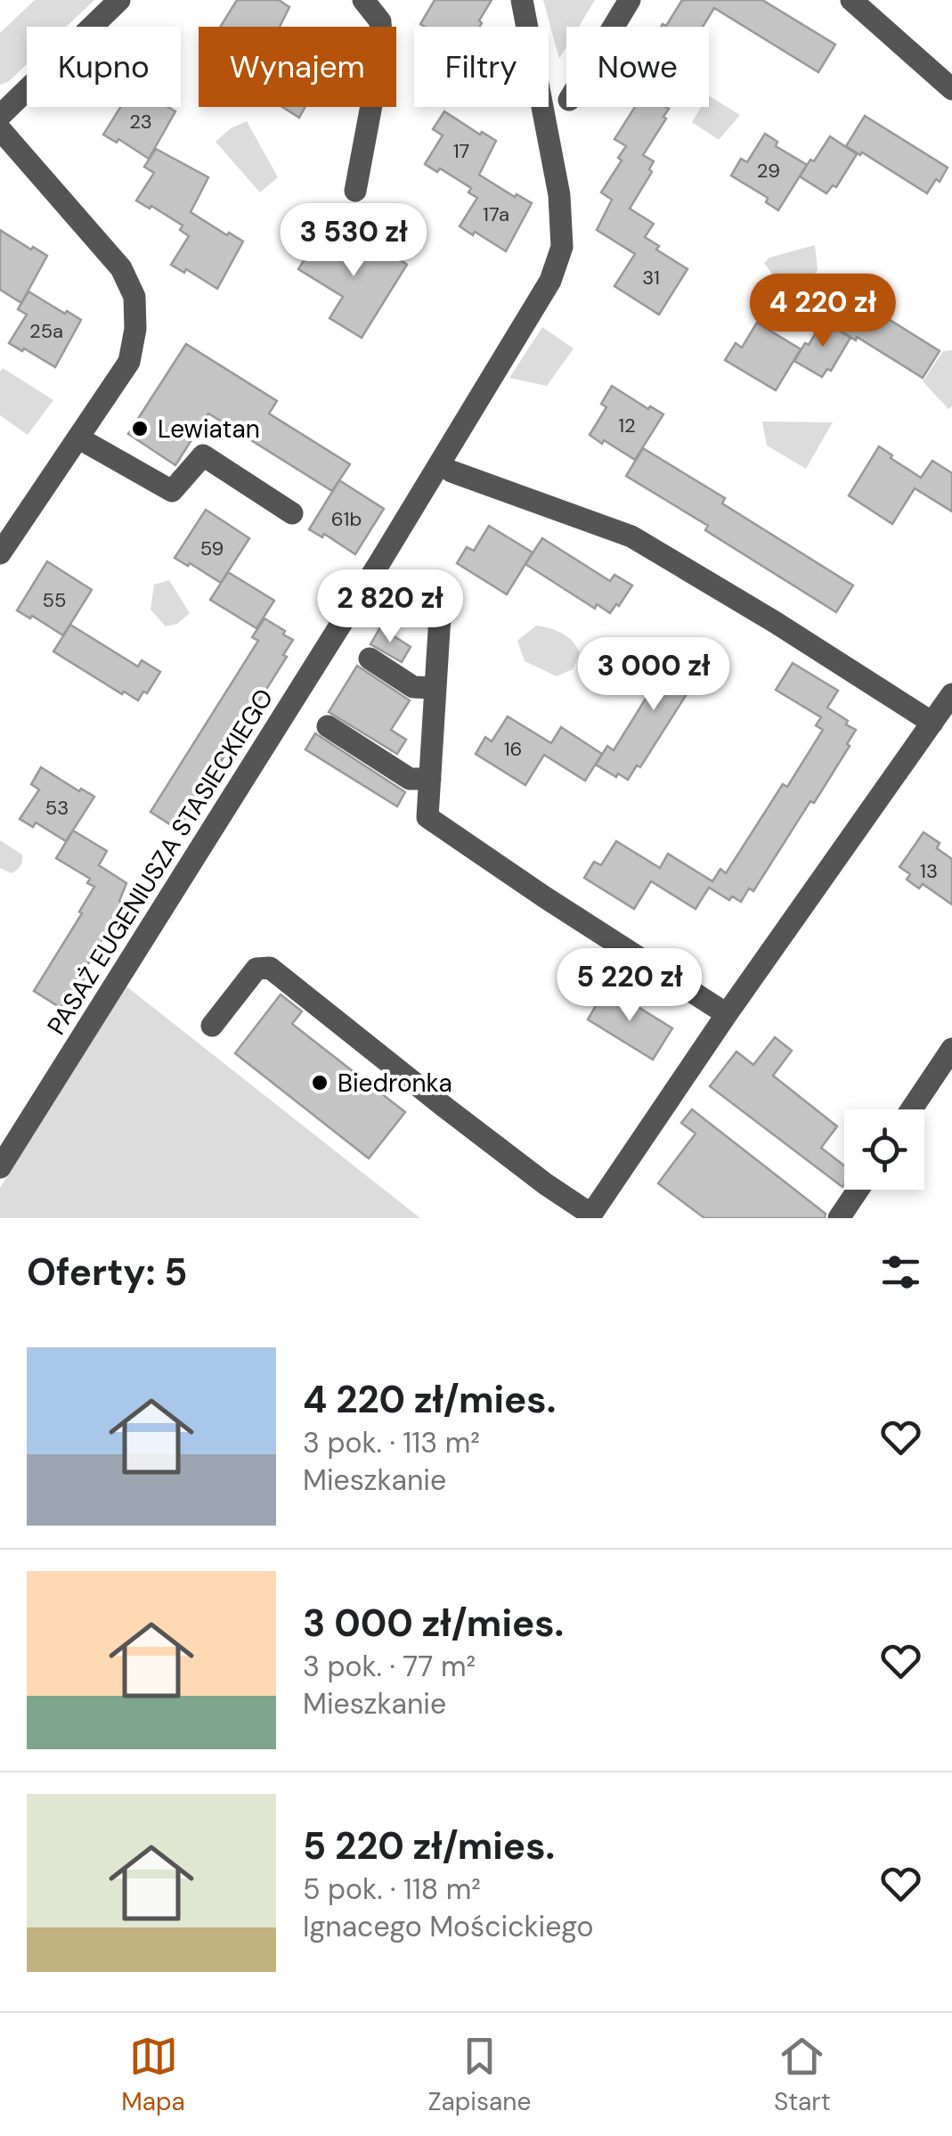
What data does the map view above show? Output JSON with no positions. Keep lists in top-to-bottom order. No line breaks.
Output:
{"streets":{"street":["PASAŻ EUGENIUSZA STASIECKIEGO"]},"places":["Lewiatan","Biedronka"],"house_numbers":["23","17","29","17a","31","25a","12","61b","59","55","16","53","13"],"page":{"chip":["Kupno","Wynajem","Filtry","Nowe"],"price":["3 530 zł","4 220 zł","2 820 zł","3 000 zł","5 220 zł"],"heading":"Oferty: 5","list":[{"name":"4 220 zł/mies.","note":"3 pok. · 113 m² · Mieszkanie"},{"name":"3 000 zł/mies.","note":"3 pok. · 77 m² · Mieszkanie"},{"name":"5 220 zł/mies.","note":"5 pok. · 118 m² · Ignacego Mościckiego"}],"tabs":["Mapa","Zapisane","Start"]}}
